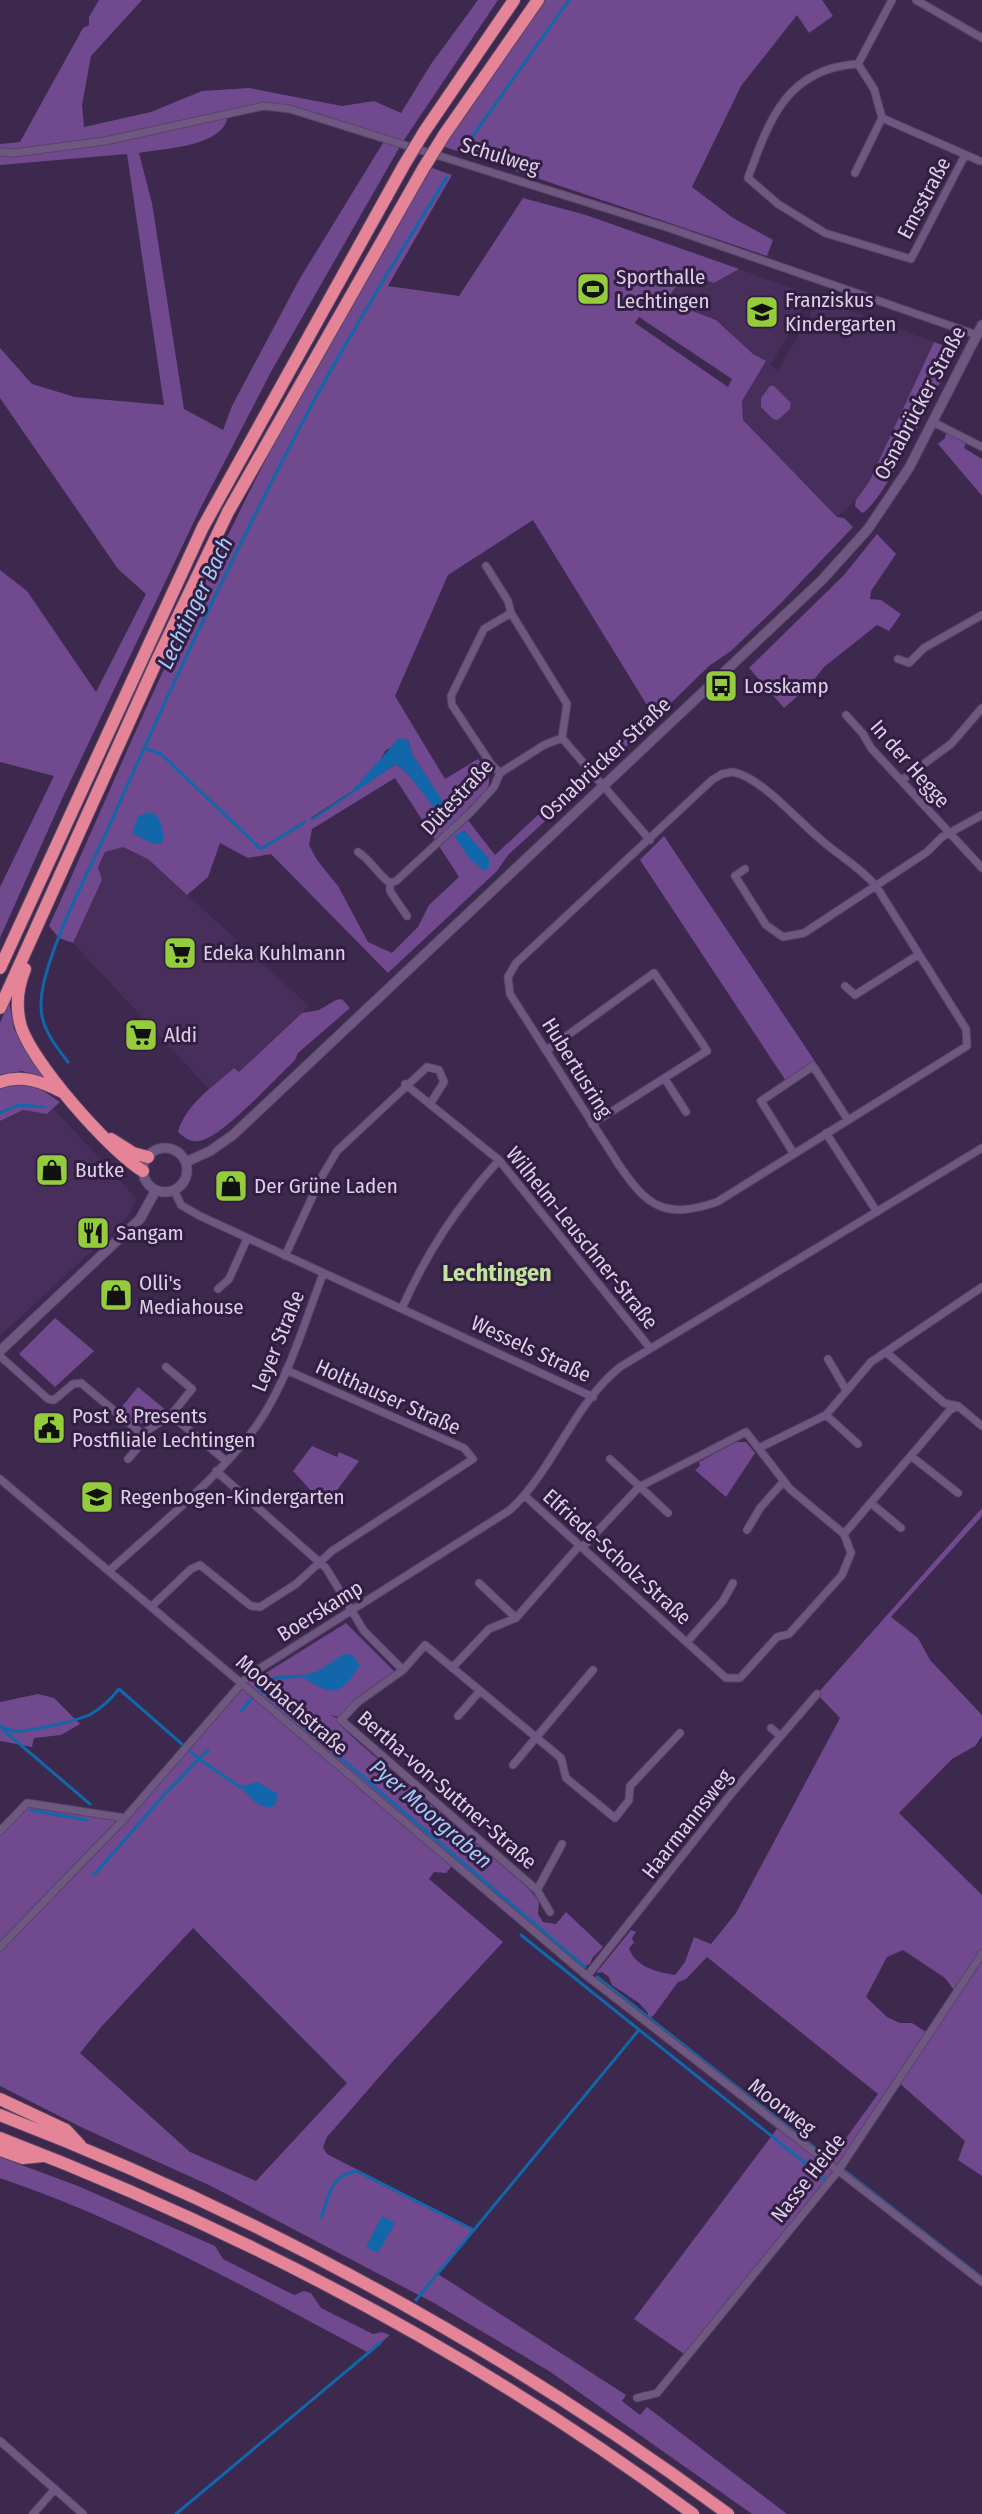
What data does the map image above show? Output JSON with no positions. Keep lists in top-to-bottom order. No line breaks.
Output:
{"streets":{"street":["Schulweg","Emsstraße","Osnabrücker Straße","In der Hegge","Dütestraße","Hubertusring","Wilhelm-Leuschner-Straße","Leyer Straße","Wessels Straße","Holthauser Straße","Elfriede-Scholz-Straße","Boerskamp","Moorbachstraße","Bertha-von-Suttner-Straße","Haarmannsweg","Moorweg","Nasse Heide"]},"crossings":[["Schulweg","Osnabrücker Straße"],["Osnabrücker Straße","Wessels Straße"],["Wilhelm-Leuschner-Straße","Wessels Straße"],["Leyer Straße","Wessels Straße"],["Leyer Straße","Holthauser Straße"],["Leyer Straße","Moorbachstraße"],["Wessels Straße","Boerskamp"],["Elfriede-Scholz-Straße","Boerskamp"],["Boerskamp","Moorbachstraße"],["Moorbachstraße","Haarmannsweg"],["Moorbachstraße","Moorweg"],["Moorweg","Nasse Heide"]],"districts":["Lechtingen"],"water":["Lechtinger Bach","Pyer Moorgraben"],"places":{"sports":["Sporthalle Lechtingen"],"school or university":["Franziskus Kindergarten","Regenbogen-Kindergarten"],"bus stop":["Losskamp"],"supermarket":["Edeka Kuhlmann","Aldi"],"shop":["Butke","Der Grüne Laden","Olli's Mediahouse"],"restaurant":["Sangam"],"public building":["Post & Presents Postfiliale Lechtingen"]}}
